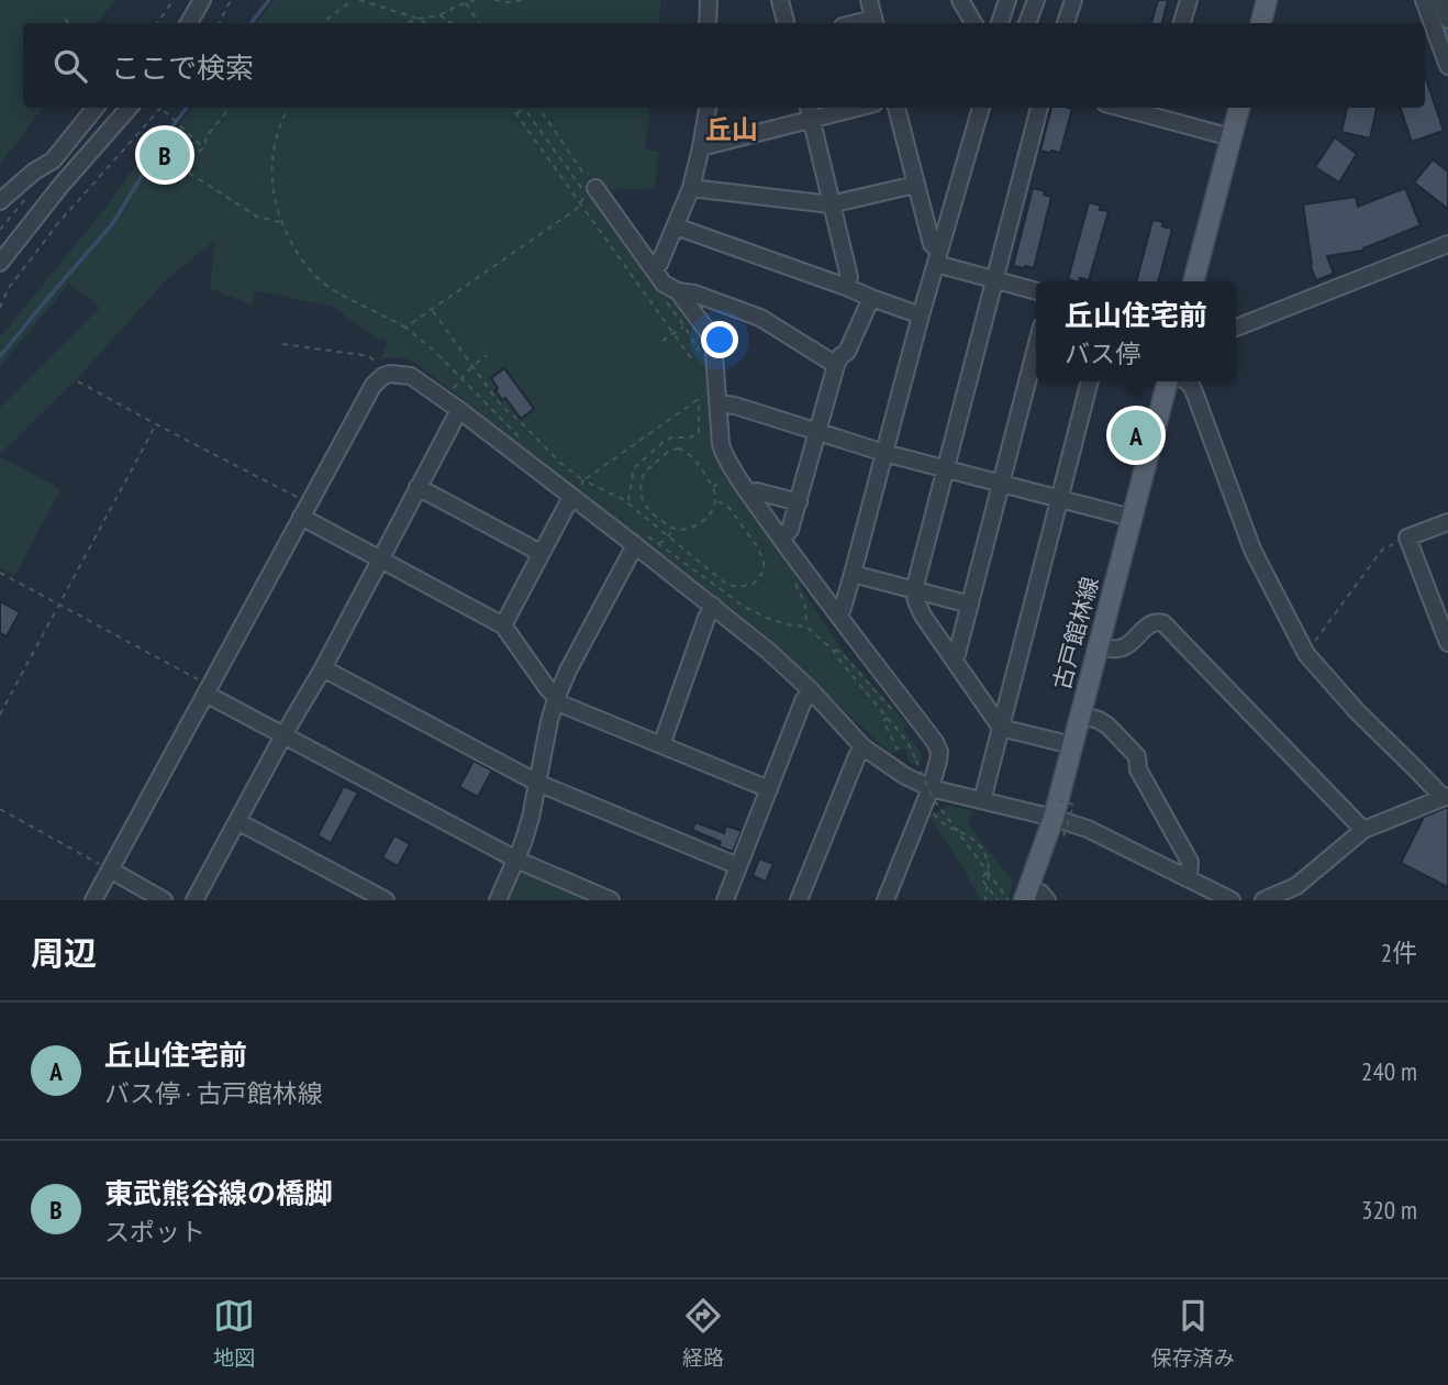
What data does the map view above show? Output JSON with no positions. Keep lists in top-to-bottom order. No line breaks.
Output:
{"streets":{"main road":["古戸館林線"]},"districts":["丘山"],"page":{"search":"ここで検索","pins":["B","A"],"popup":["丘山住宅前","バス停"],"heading":["周辺","2件"],"list":[{"mark":"A","name":"丘山住宅前","note":"バス停 · 古戸館林線","value":"240 m"},{"mark":"B","name":"東武熊谷線の橋脚","note":"スポット","value":"320 m"}],"nav":["地図","経路","保存済み"]}}
